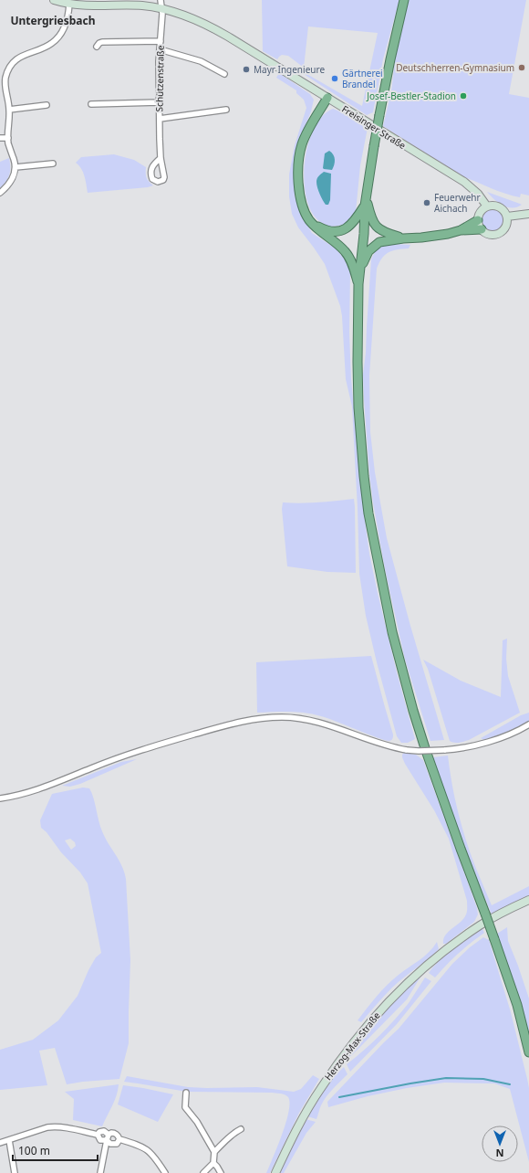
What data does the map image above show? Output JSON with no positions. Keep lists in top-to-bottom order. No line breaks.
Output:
{"streets":{"main road":["Freisinger Straße","Herzog-Max-Straße"],"street":["Schützenstraße"]},"crossings":[["Schützenstraße","Freisinger Straße"]],"districts":["Untergriesbach"],"places":["Deutschherren-Gymnasium","Mayr Ingenieure","Gärtnerei Brandel","Josef-Bestler-Stadion","Feuerwehr Aichach"],"scale_bar":"100 m","north":"bottom"}
